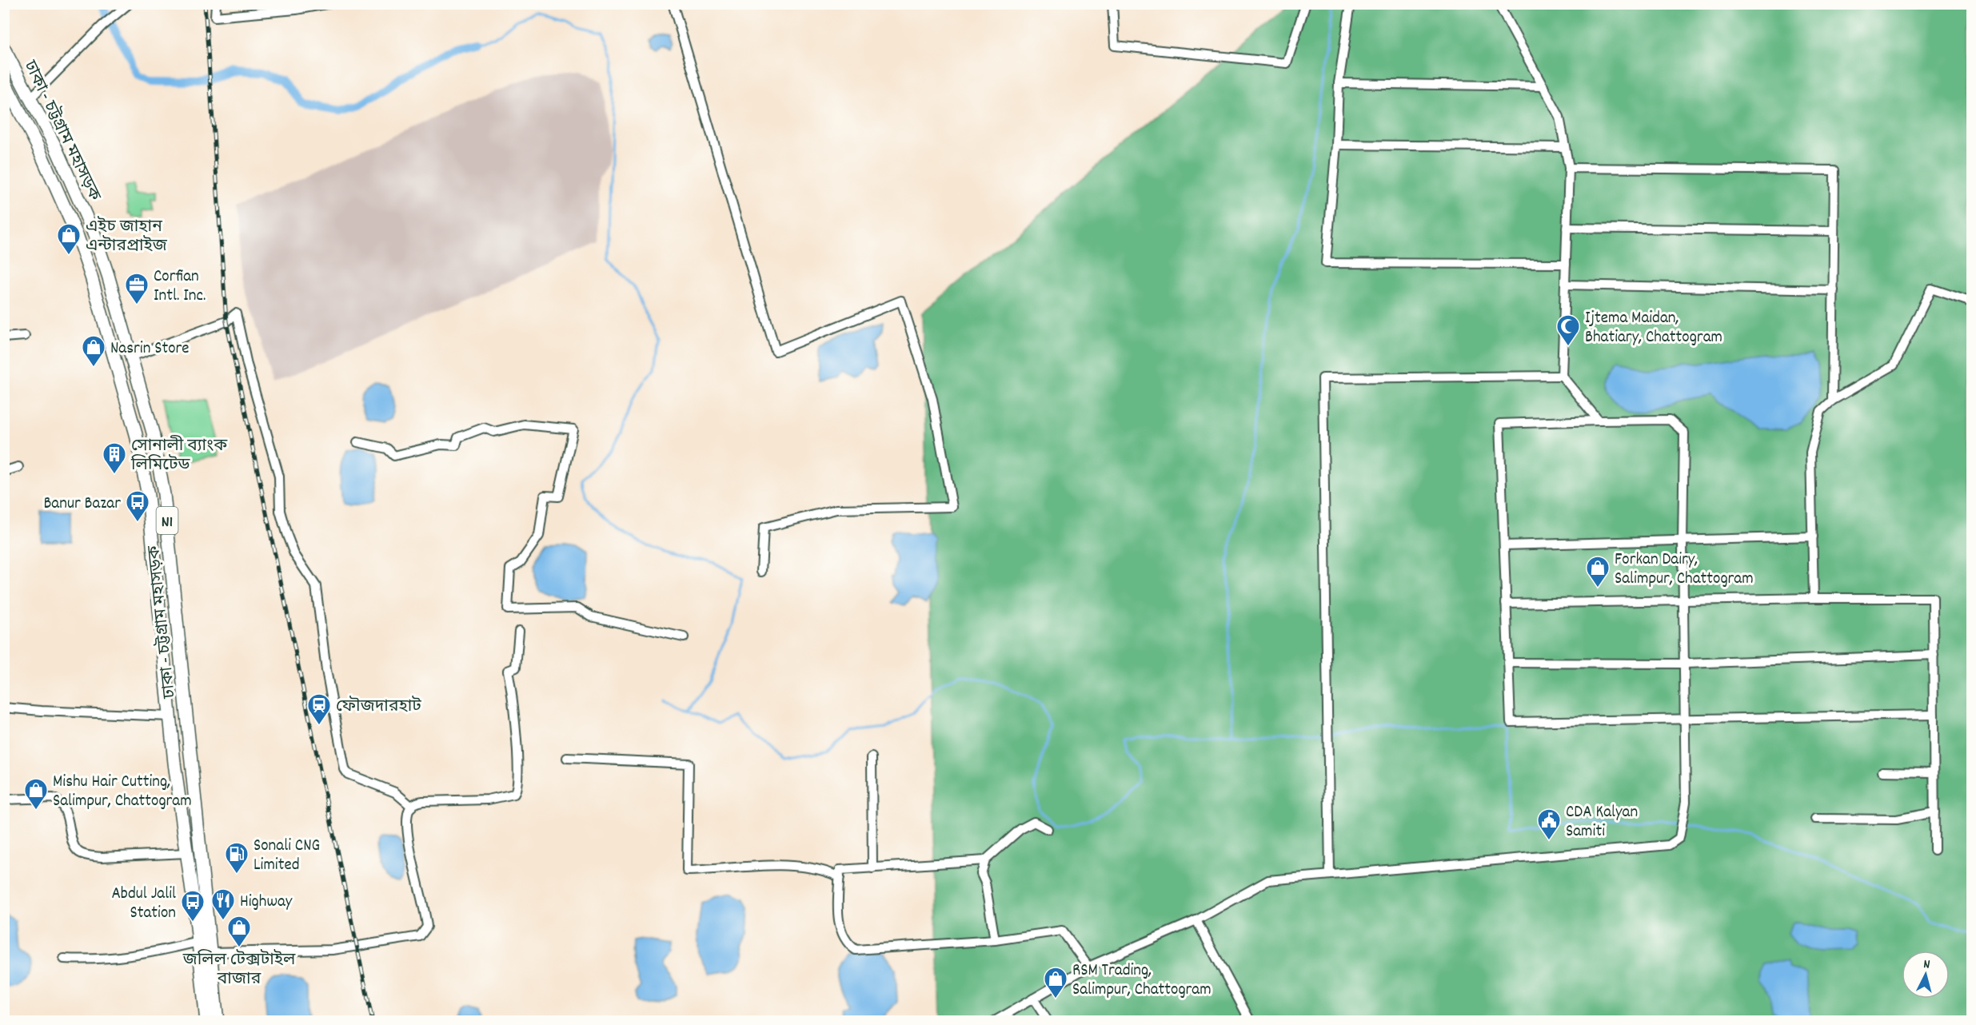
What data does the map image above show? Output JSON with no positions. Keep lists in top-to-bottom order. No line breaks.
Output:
{"streets":{"highway":["ঢাকা - চট্টগ্রাম মহাসড়ক","N1"]},"places":{"shop":["এইচ জাহান এন্টারপ্রাইজ","Nasrin Store","Forkan Dairy, Salimpur, Chattogram","Mishu Hair Cutting, Salimpur, Chattogram","জলিল টেক্সটাইল বাজার","RSM Trading, Salimpur, Chattogram"],"office":["Corfian Intl. Inc."],"mosque":["Ijtema Maidan, Bhatiary, Chattogram"],"building":["সোনালী ব্যাংক লিমিটেড"],"bus stop":["Banur Bazar","Abdul Jalil Station"],"station":["ফৌজদারহাট"],"public building":["CDA Kalyan Samiti"],"fuel station":["Sonali CNG Limited"],"restaurant":["Highway"]},"north":"top"}
